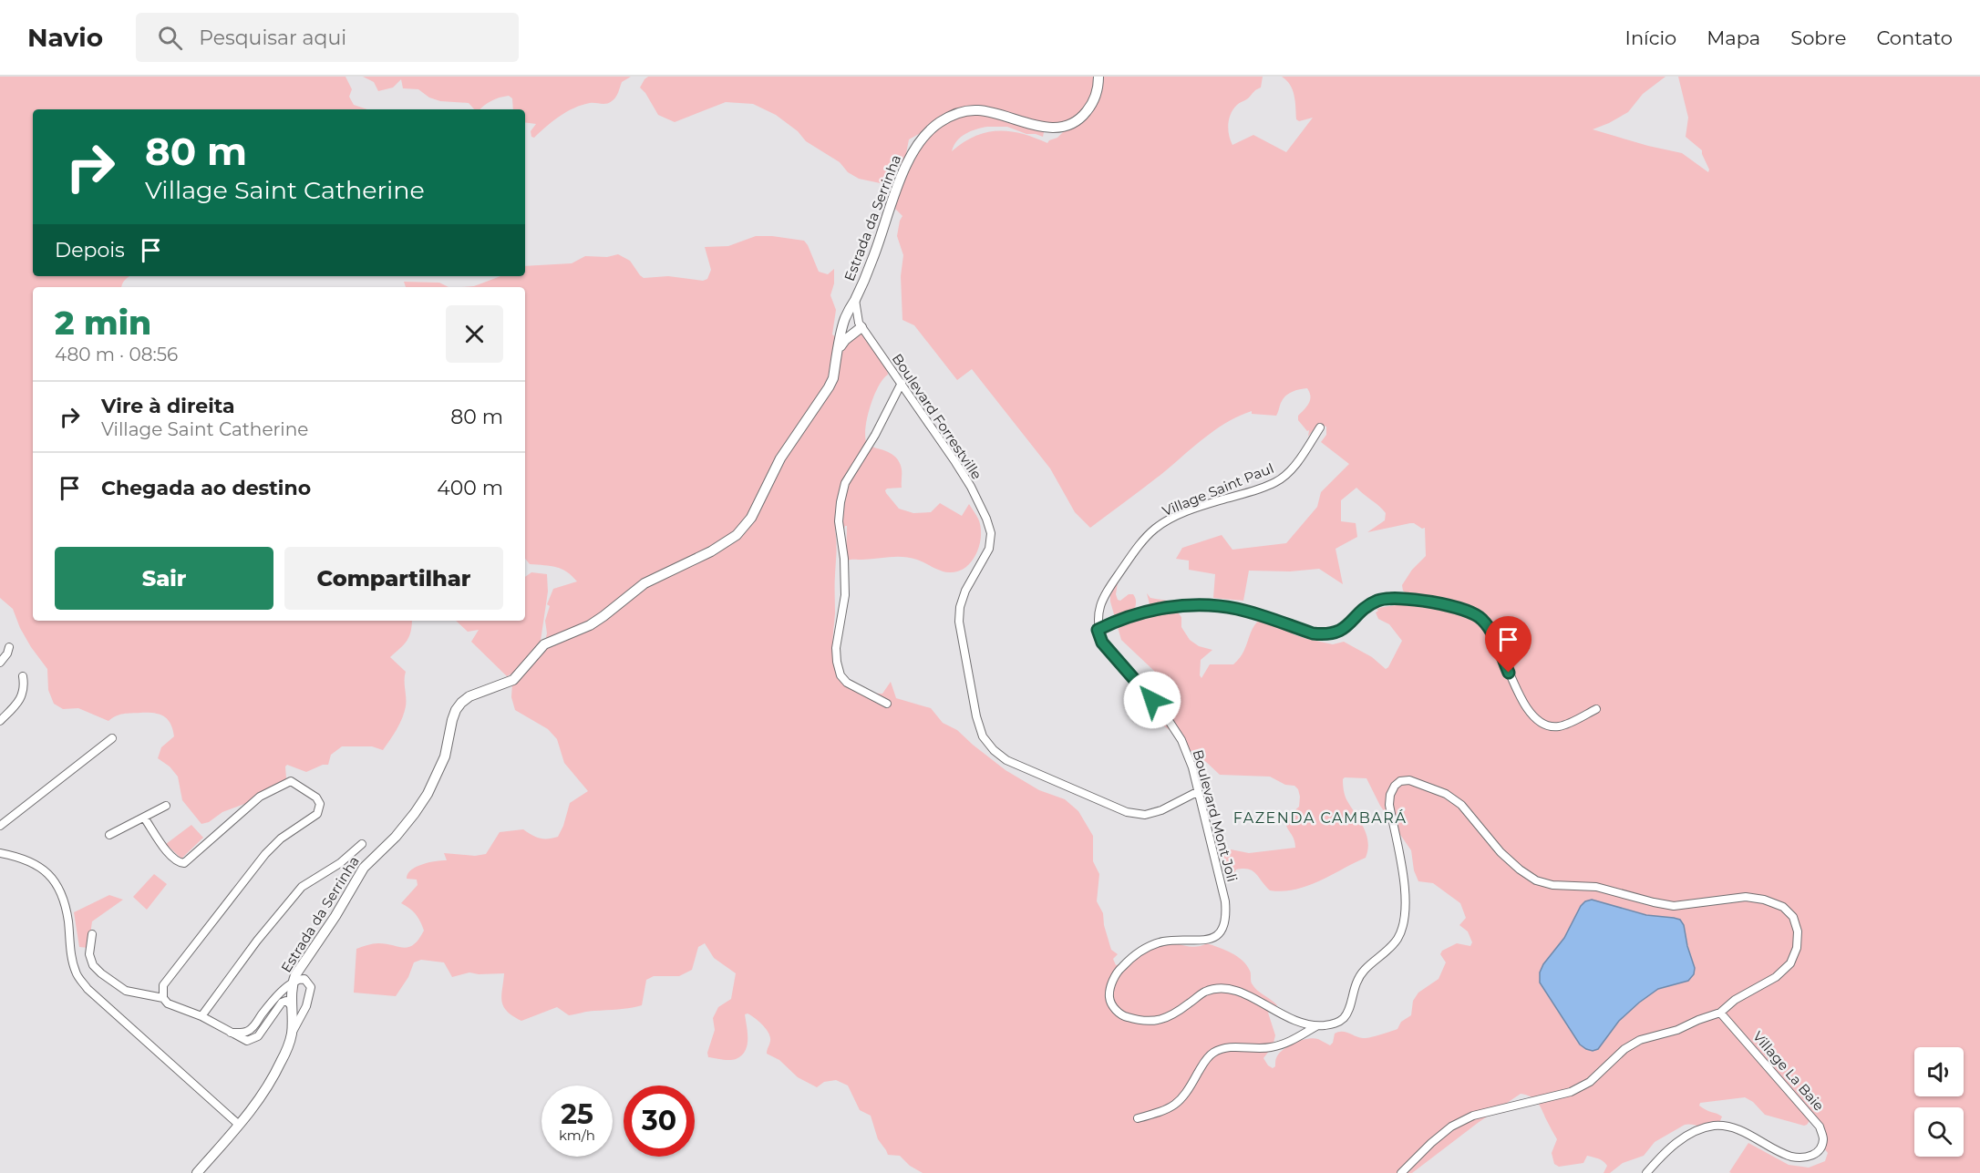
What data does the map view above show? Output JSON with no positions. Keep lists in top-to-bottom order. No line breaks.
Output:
{"streets":{"street":["Estrada da Serrinha","Boulevard Forrestville","Village Saint Paul","Boulevard Mont Joli","Village La Baie"]},"crossings":[["Boulevard Forrestville","Boulevard Mont Joli"],["Village Saint Paul","Boulevard Mont Joli"]],"districts":["FAZENDA CAMBARÁ"],"page":{"header":"Navio","search":"Pesquisar aqui","nav":["Início","Mapa","Sobre","Contato"],"turn":["80 m","Village Saint Catherine"],"then":"Depois","heading":["2 min","480 m · 08:56"],"list":[{"name":"Vire à direita","note":"Village Saint Catherine","value":"80 m"},{"name":"Chegada ao destino","value":"400 m"}],"buttons":["Sair","Compartilhar"],"speed":"25 km/h","limit":"30"}}
